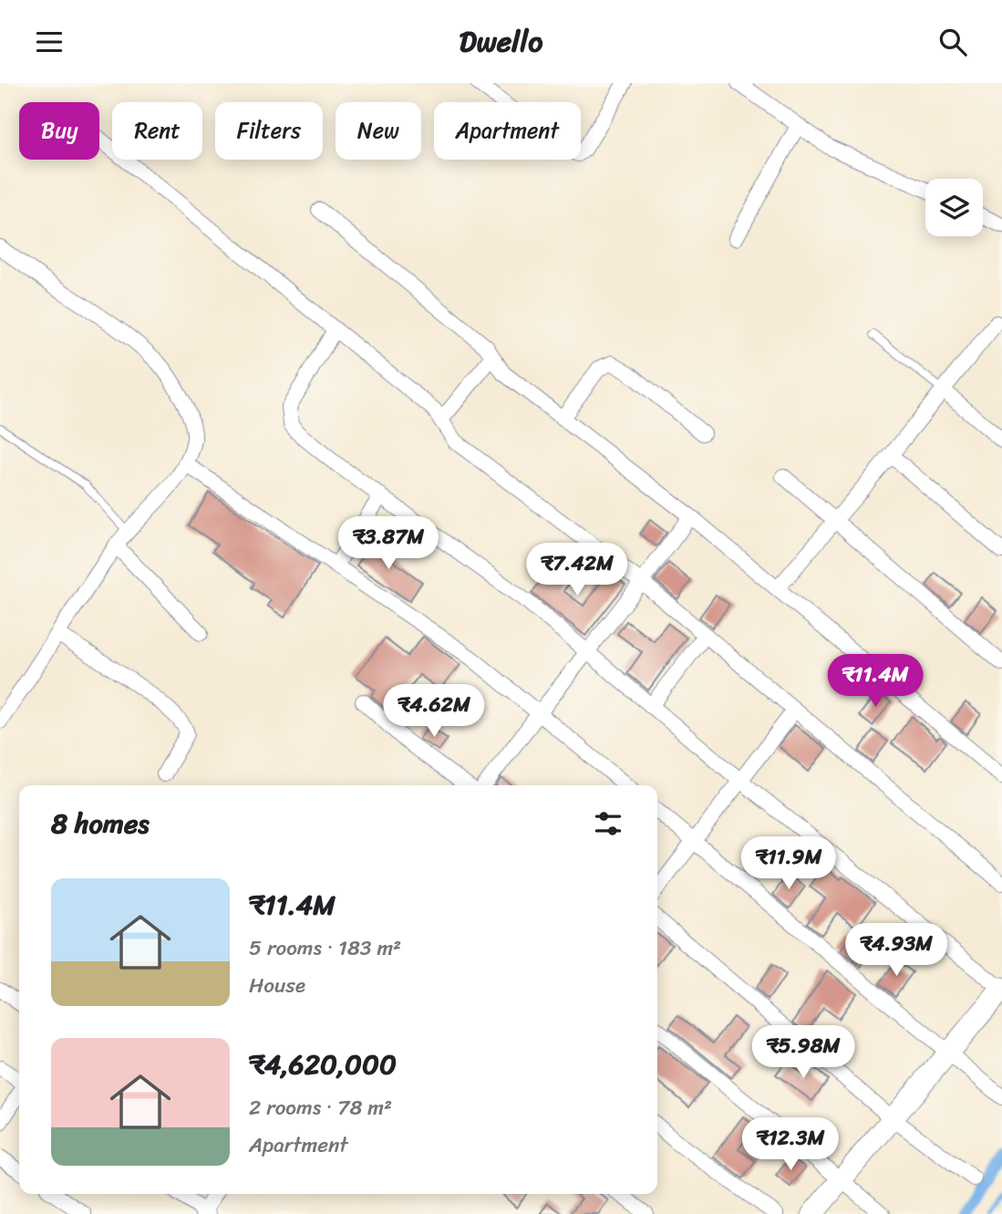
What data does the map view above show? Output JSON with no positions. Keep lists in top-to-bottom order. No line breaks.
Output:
{"page":{"header":"Dwello","chip":["Buy","Rent","Filters","New","Apartment"],"price":["₹3.87M","₹7.42M","₹11.4M","₹4.62M","₹11.9M","₹4.93M","₹5.98M","₹12.3M"],"heading":"8 homes","list":[{"name":"₹11.4M","note":"5 rooms · 183 m² · House"},{"name":"₹4,620,000","note":"2 rooms · 78 m² · Apartment"}]}}
